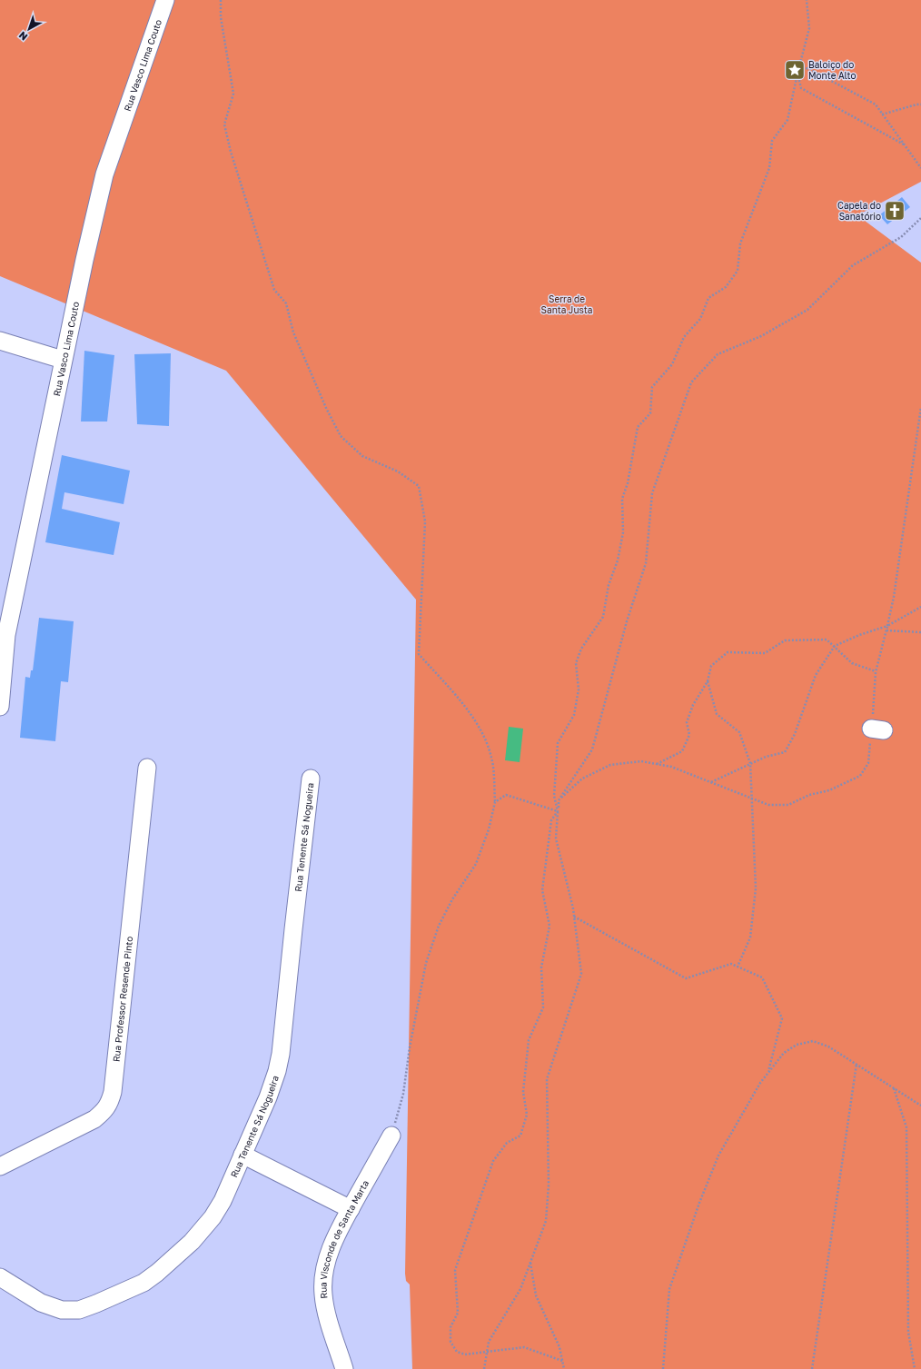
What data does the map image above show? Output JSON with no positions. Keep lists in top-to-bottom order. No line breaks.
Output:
{"streets":{"street":["Rua Vasco Lima Couto","Rua Tenente Sá Nogueira","Rua Professor Resende Pinto","Rua Visconde de Santa Marta"]},"parks":["Serra de Santa Justa"],"places":{"place":["Baloiço do Monte Alto"],"church":["Capela do Sanatório"]},"north":"bottom left"}
